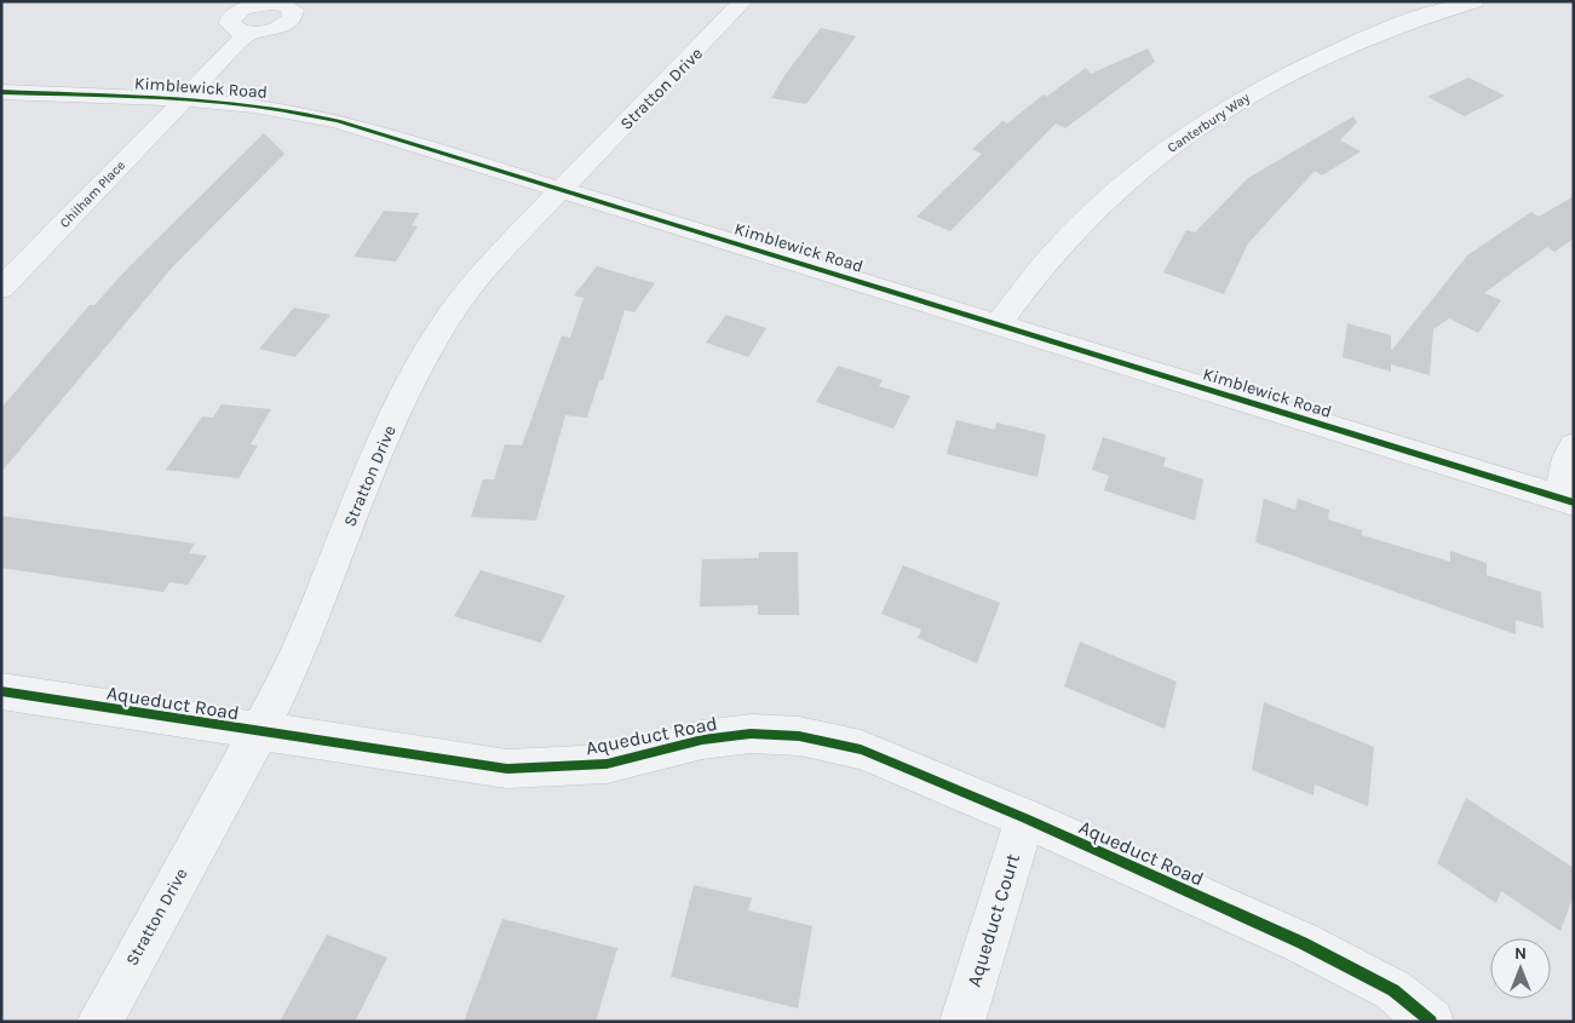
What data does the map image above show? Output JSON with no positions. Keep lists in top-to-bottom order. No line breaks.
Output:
{"streets":{"street":["Kimblewick Road","Stratton Drive","Canterbury Way","Chilham Place","Aqueduct Road","Aqueduct Court"]},"crossings":[["Kimblewick Road","Stratton Drive"],["Kimblewick Road","Canterbury Way"],["Kimblewick Road","Chilham Place"],["Stratton Drive","Aqueduct Road"],["Aqueduct Road","Aqueduct Court"]],"north":"top"}
